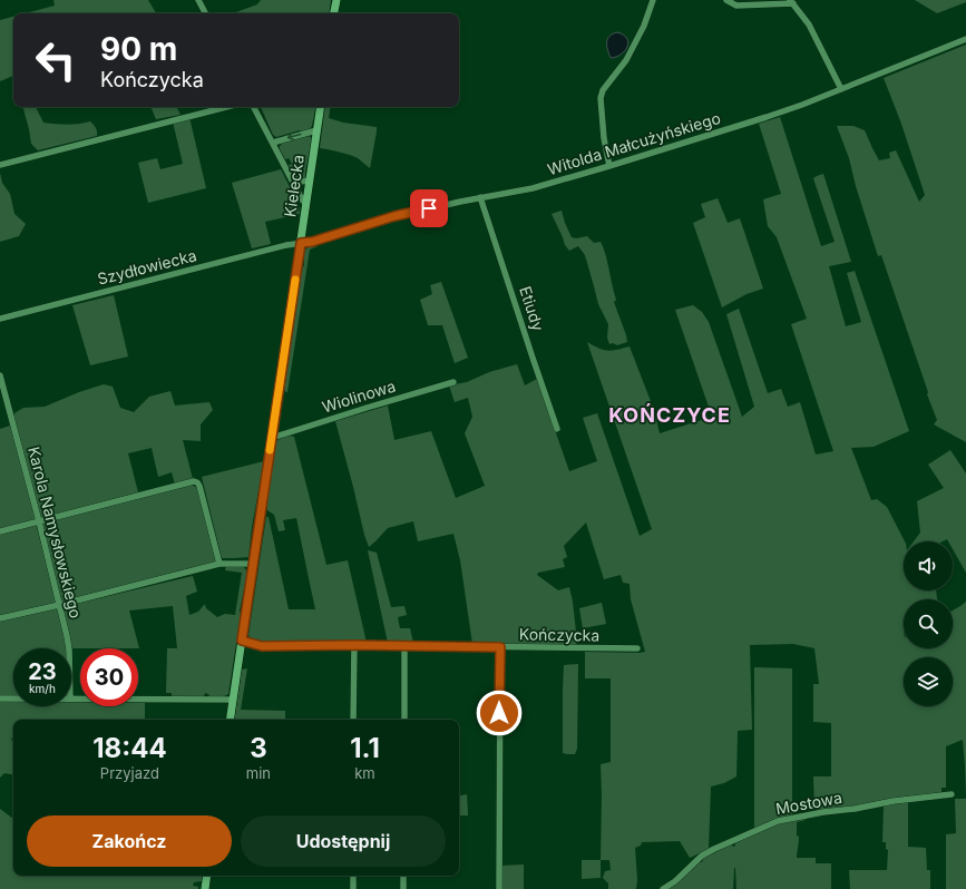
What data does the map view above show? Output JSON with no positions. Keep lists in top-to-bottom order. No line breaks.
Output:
{"streets":{"main road":["Kielecka"],"street":["Witolda Małcużyńskiego","Szydłowiecka","Etiudy","Wiolinowa","Karola Namysłowskiego","Kończycka","Mostowa"]},"crossings":[["Witolda Małcużyńskiego","Kielecka"],["Witolda Małcużyńskiego","Szydłowiecka"],["Witolda Małcużyńskiego","Etiudy"],["Kielecka","Szydłowiecka"],["Kielecka","Wiolinowa"],["Kielecka","Kończycka"]],"districts":["KOŃCZYCE"],"page":{"turn":["90 m","Kończycka"],"speed":"23 km/h","limit":"30","eta":["18:44","Przyjazd","3","min","1.1","km"],"buttons":["Zakończ","Udostępnij"]}}
